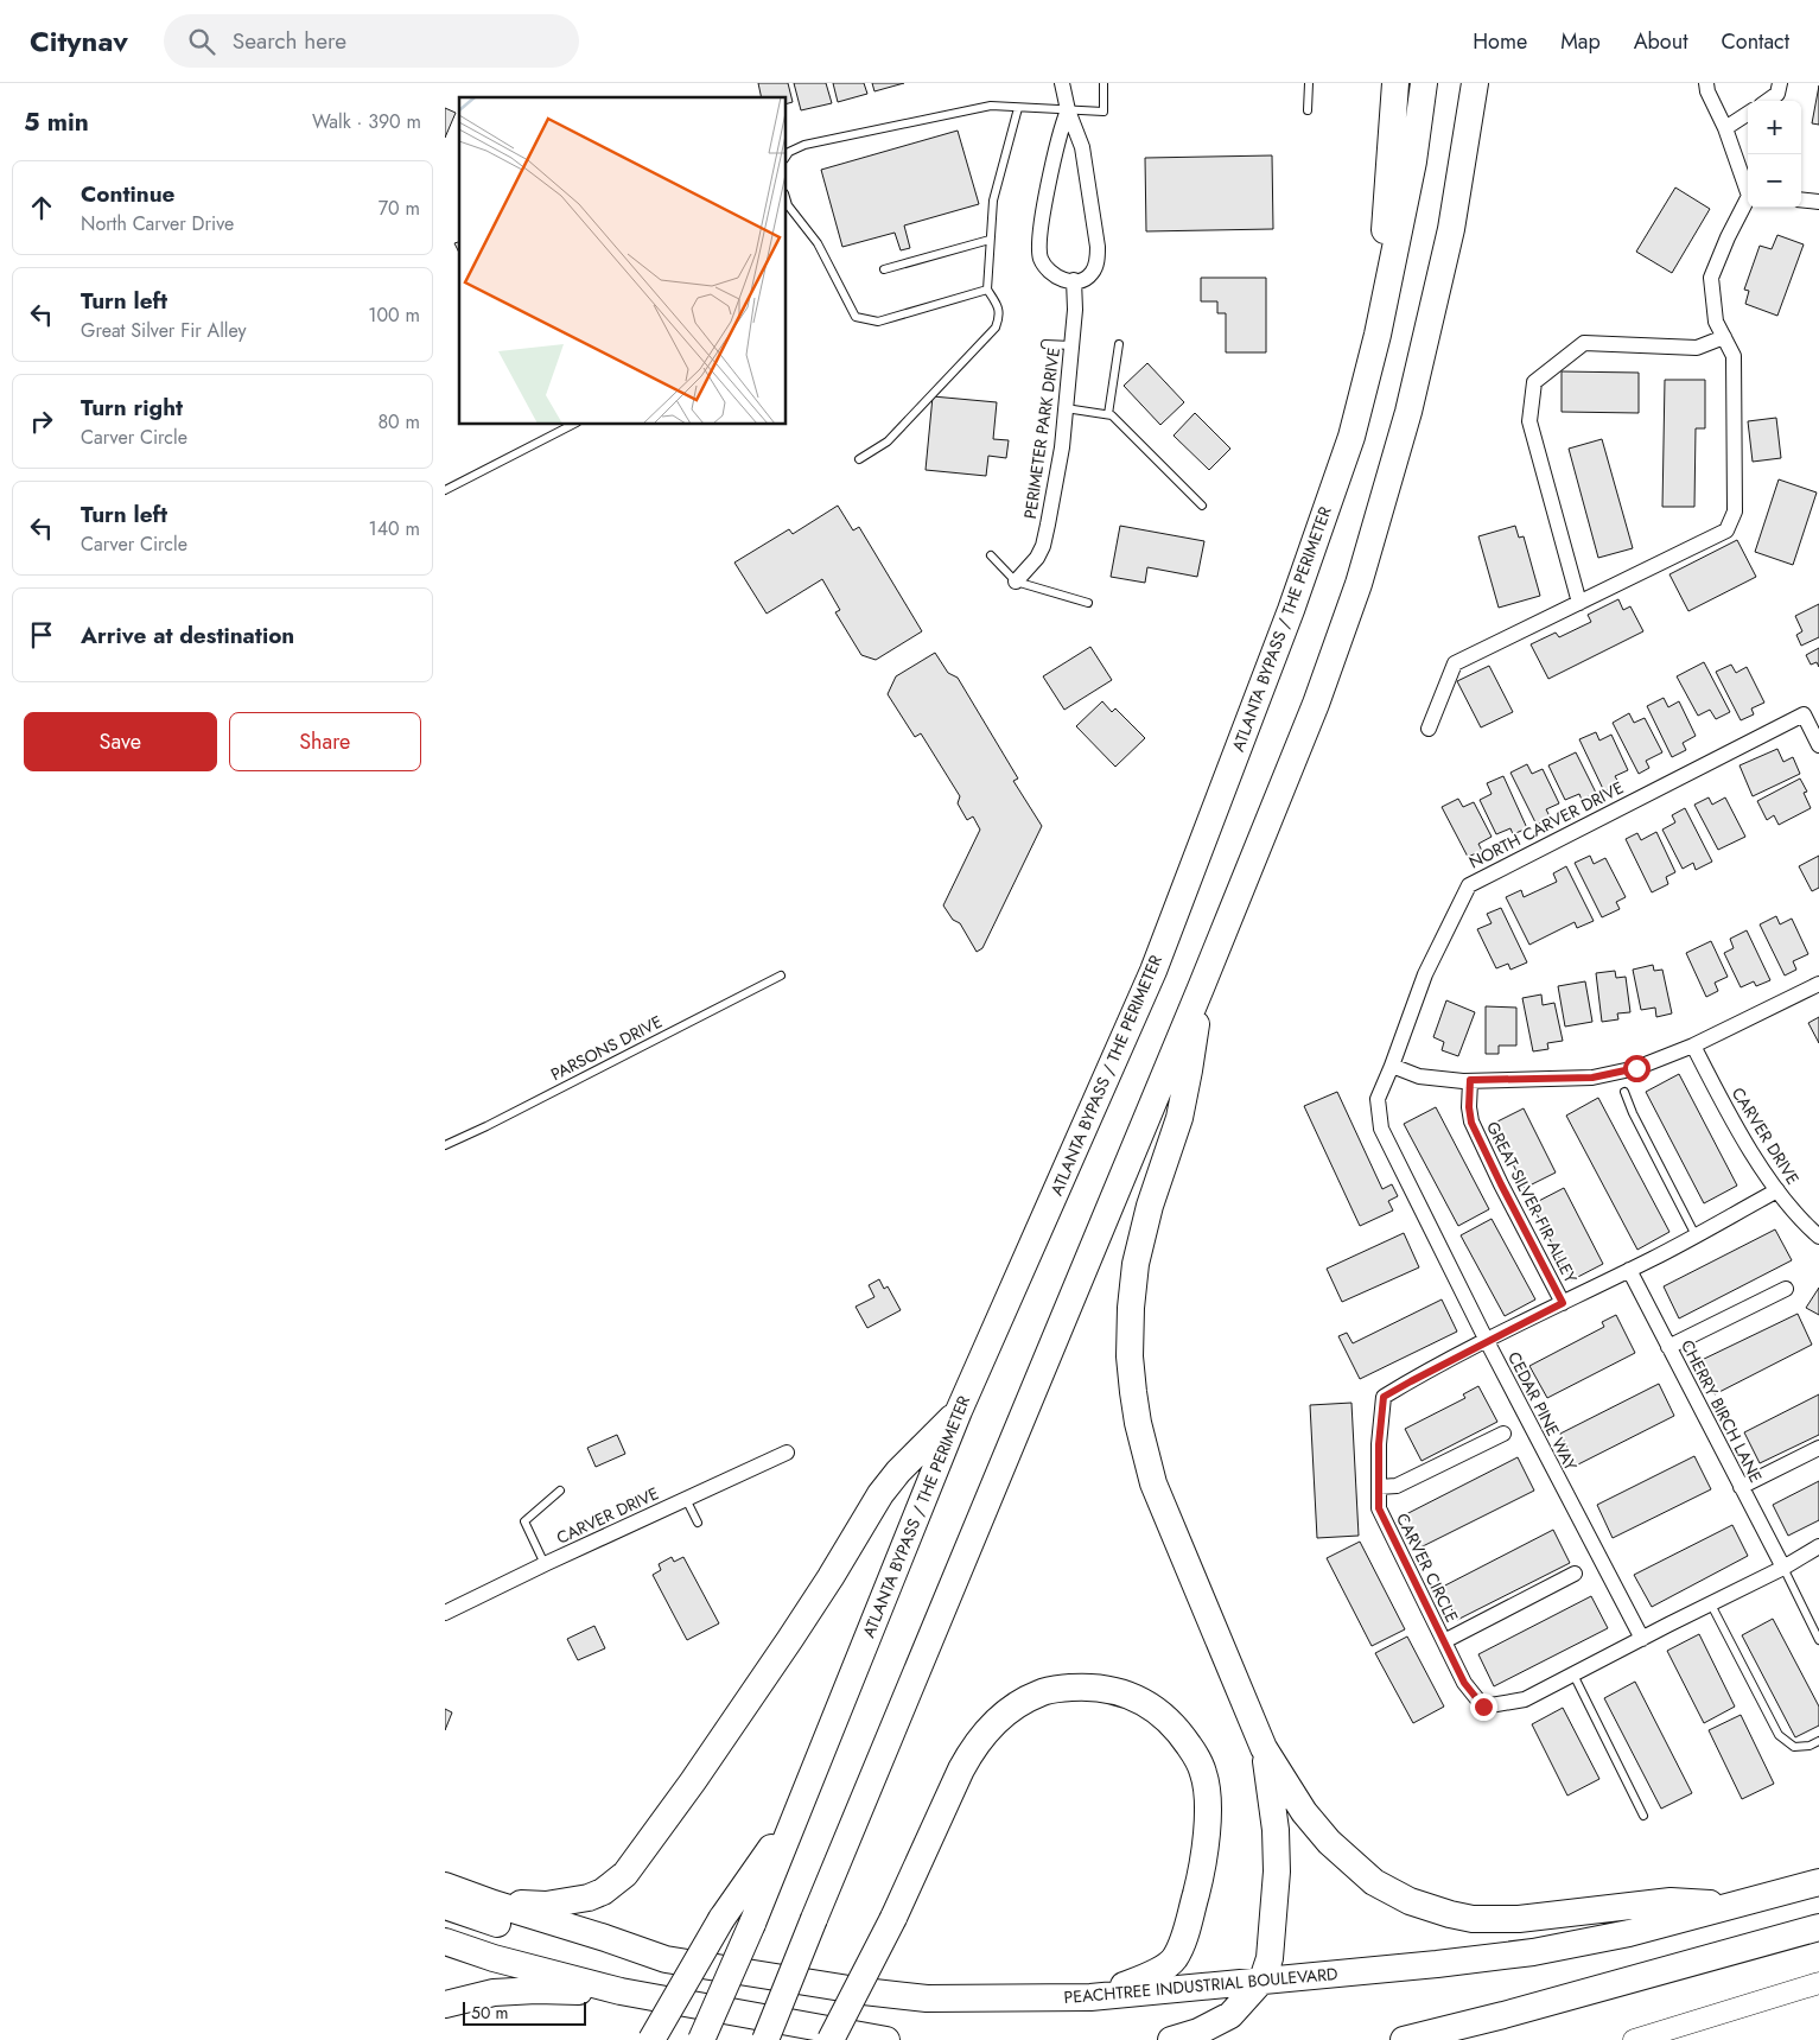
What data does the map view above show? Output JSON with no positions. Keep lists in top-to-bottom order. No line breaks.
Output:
{"streets":{"highway":["ATLANTA BYPASS / THE PERIMETER","PEACHTREE INDUSTRIAL BOULEVARD"],"street":["PERIMETER PARK DRIVE","NORTH CARVER DRIVE","CARVER DRIVE","GREAT SILVER FIR ALLEY","CEDAR PINE WAY","CHERRY BIRCH LANE","CARVER CIRCLE"],"lane":["PARSONS DRIVE"]},"crossings":[["NORTH CARVER DRIVE","CEDAR PINE WAY"],["CARVER DRIVE","CARVER CIRCLE"],["GREAT SILVER FIR ALLEY","CARVER CIRCLE"],["CEDAR PINE WAY","CARVER CIRCLE"],["CHERRY BIRCH LANE","CARVER CIRCLE"]],"scale_bar":"50 m","page":{"header":"Citynav","search":"Search here","nav":["Home","Map","About","Contact"],"heading":["5 min","Walk · 390 m"],"map_buttons":["+","−"],"list":[["Continue","North Carver Drive","70 m"],["Turn left","Great Silver Fir Alley","100 m"],["Turn right","Carver Circle","80 m"],["Turn left","Carver Circle","140 m"],"Arrive at destination"],"buttons":["Save","Share"],"scale":"50 m"}}
